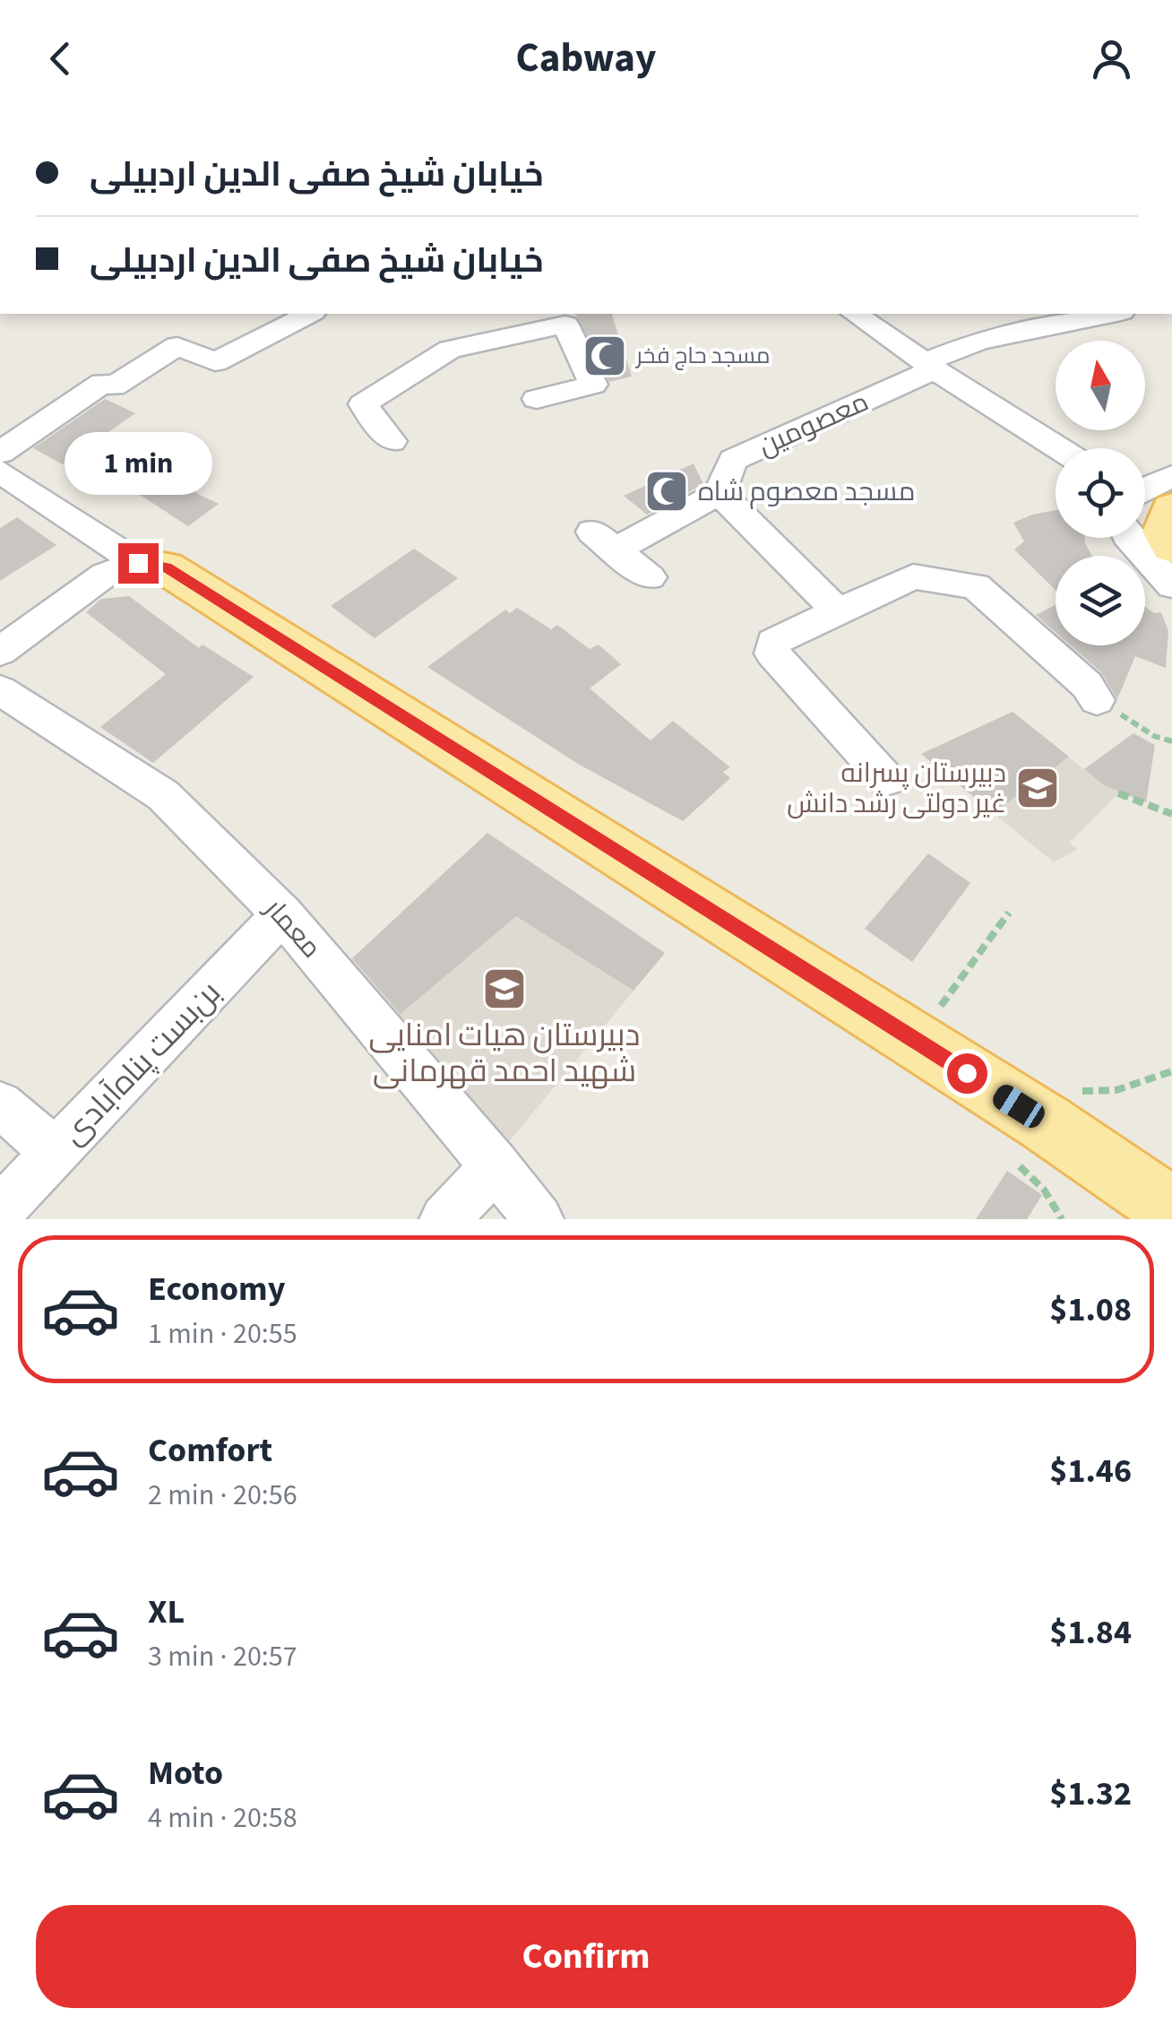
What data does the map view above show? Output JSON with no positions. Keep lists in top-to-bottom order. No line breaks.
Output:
{"streets":{"street":["معصومین","معمار","بن‌بست پناه‌آبادی"]},"crossings":[["معمار","بن‌بست پناه‌آبادی"]],"places":{"mosque":["مسجد حاج فخر","مسجد معصوم شاه"],"school or university":["دبیرستان پسرانه غیر دولتی رشد دانش","دبیرستان هیات امنایی شهید احمد قهرمانی"]},"north":"top","page":{"header":"Cabway","banner":["خیابان شیخ صفی الدین اردبیلی","خیابان شیخ صفی الدین اردبیلی"],"bubble":"1 min","list":[{"name":"Economy","note":"1 min · 20:55","value":"$1.08"},{"name":"Comfort","note":"2 min · 20:56","value":"$1.46"},{"name":"XL","note":"3 min · 20:57","value":"$1.84"},{"name":"Moto","note":"4 min · 20:58","value":"$1.32"}],"buttons":"Confirm"}}
